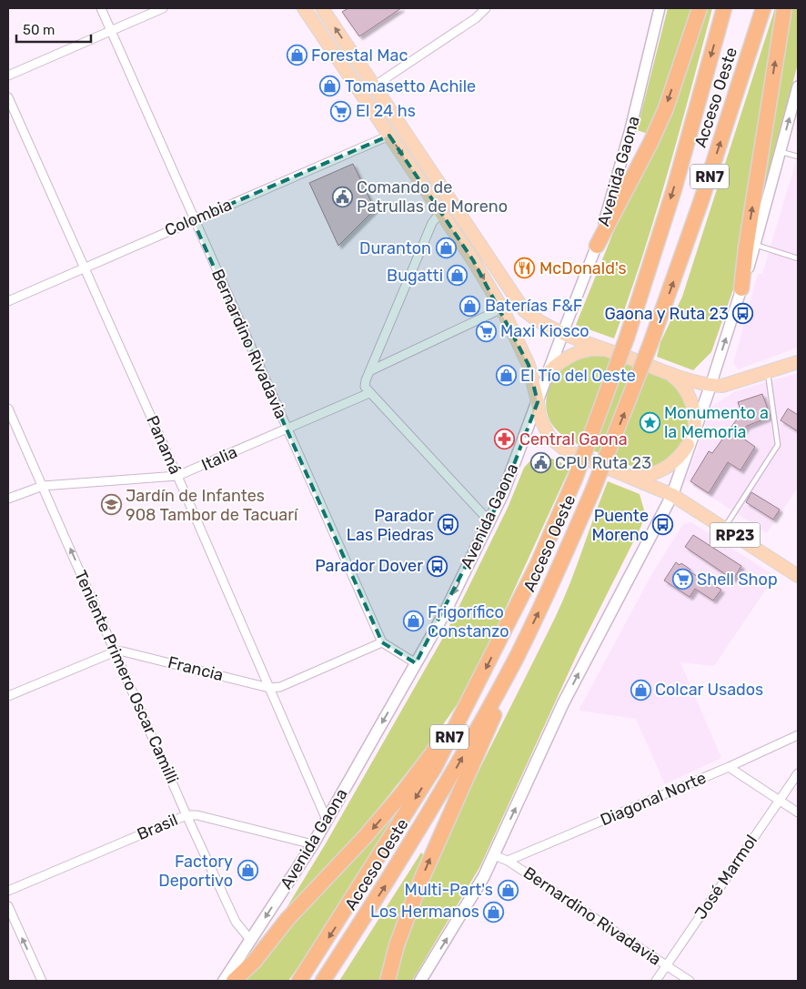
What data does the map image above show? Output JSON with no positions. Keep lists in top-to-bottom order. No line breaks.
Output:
{"streets":{"highway":["Acceso Oeste","RN7"],"main road":["Avenida Gaona","RP23"],"street":["Colombia","Bernardino Rivadavia","Panamá","Italia","Francia","Teniente Primero Oscar Camilli","Diagonal Norte","Brasil","José Marmol"]},"crossings":[["Avenida Gaona","Panamá"],["Avenida Gaona","RP23"],["Avenida Gaona","Teniente Primero Oscar Camilli"],["Avenida Gaona","Brasil"],["Colombia","Bernardino Rivadavia"],["Colombia","Panamá"],["Colombia","RP23"],["Bernardino Rivadavia","Italia"],["Bernardino Rivadavia","Francia"],["Bernardino Rivadavia","Diagonal Norte"],["Bernardino Rivadavia","José Marmol"],["Panamá","Italia"],["Panamá","Francia"],["Italia","Teniente Primero Oscar Camilli"],["Francia","Teniente Primero Oscar Camilli"],["Teniente Primero Oscar Camilli","Brasil"]],"one_way":["Avenida Gaona"],"places":{"shop":["Forestal Mac","Tomasetto Achile","Duranton","Bugatti","Baterías F&F","El Tío del Oeste","Frigorífico Constanzo","Colcar Usados","Factory Deportivo","Multi-Part's","Los Hermanos"],"supermarket":["El 24 hs","Maxi Kiosco","Shell Shop"],"public building":["Comando de Patrullas de Moreno","CPU Ruta 23"],"restaurant":["McDonald's"],"bus stop":["Gaona y Ruta 23","Parador Las Piedras","Puente Moreno","Parador Dover"],"place":["Monumento a la Memoria"],"pharmacy":["Central Gaona"],"school or university":["Jardín de Infantes 908 Tambor de Tacuarí"]},"scale_bar":"50 m"}
